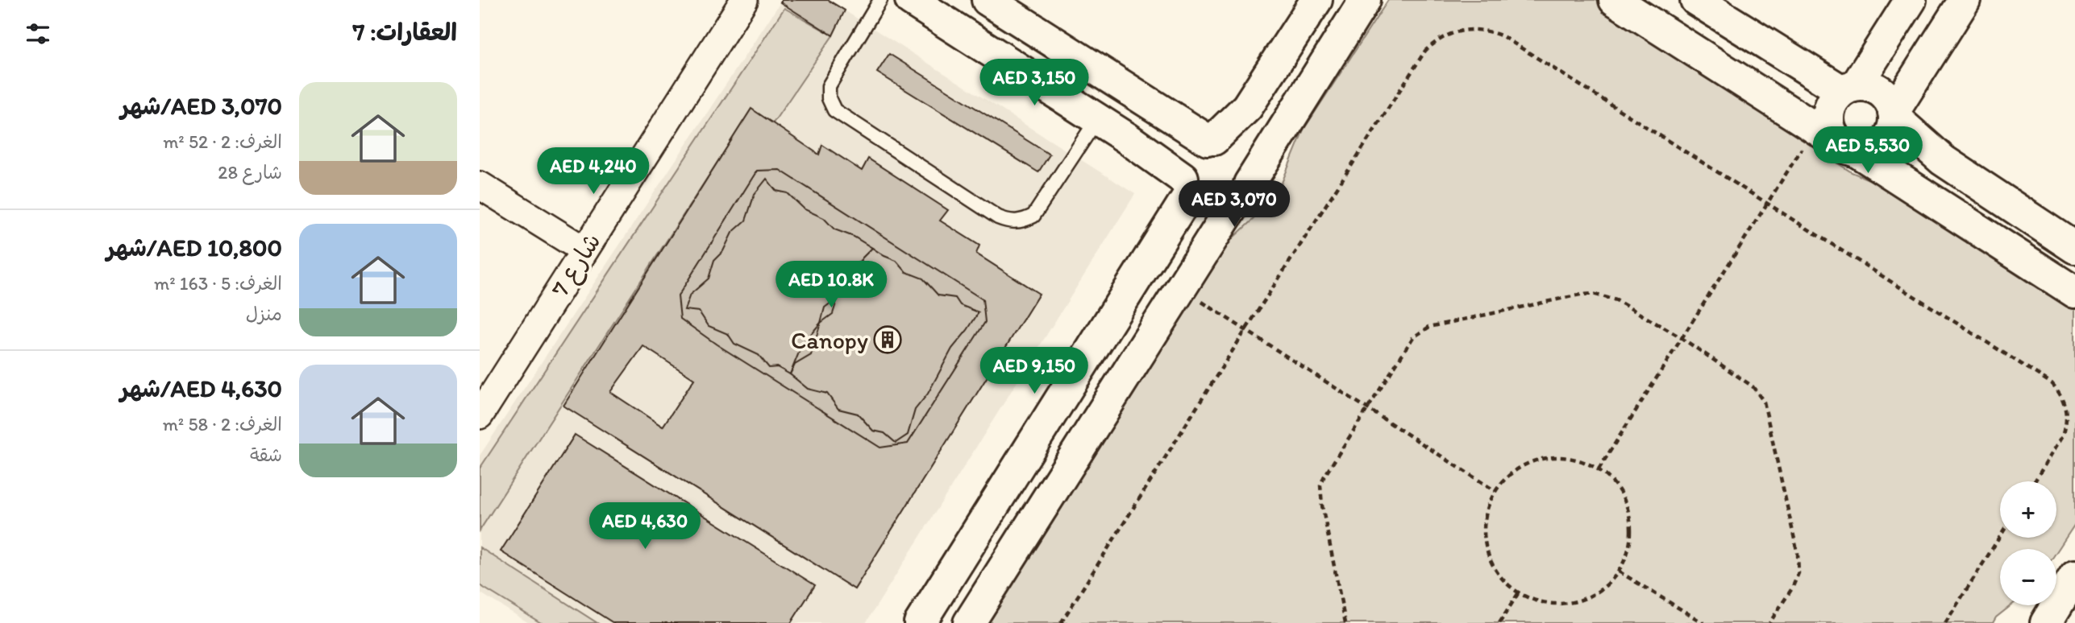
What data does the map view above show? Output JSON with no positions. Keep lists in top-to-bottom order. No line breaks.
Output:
{"streets":{"street":["شارع 7"]},"places":{"building":["Canopy"]},"page":{"heading":"العقارات: 7","price":["AED 3,150","AED 5,530","AED 4,240","AED 3,070","AED 10.8K","AED 9,150","AED 4,630"],"list":[{"name":"AED 3,070/شهر","note":"الغرف: 2 · 52 m² · شارع 28"},{"name":"AED 10,800/شهر","note":"الغرف: 5 · 163 m² · منزل"},{"name":"AED 4,630/شهر","note":"الغرف: 2 · 58 m² · شقة"}],"map_buttons":["+","−"]}}
